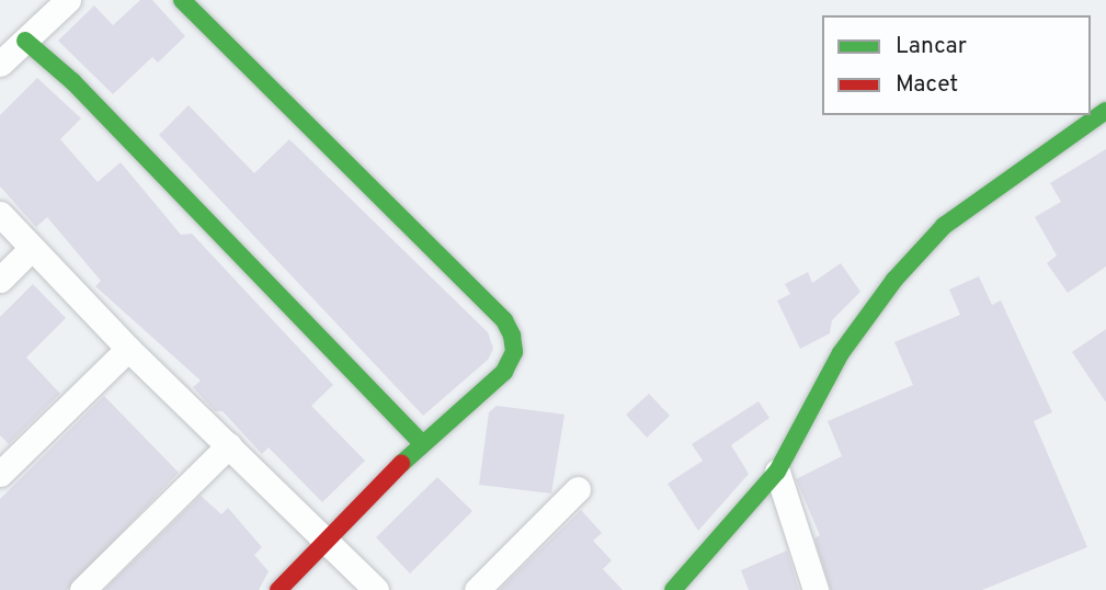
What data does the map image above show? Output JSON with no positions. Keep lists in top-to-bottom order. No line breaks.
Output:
{"legend":["Lancar","Macet"]}
